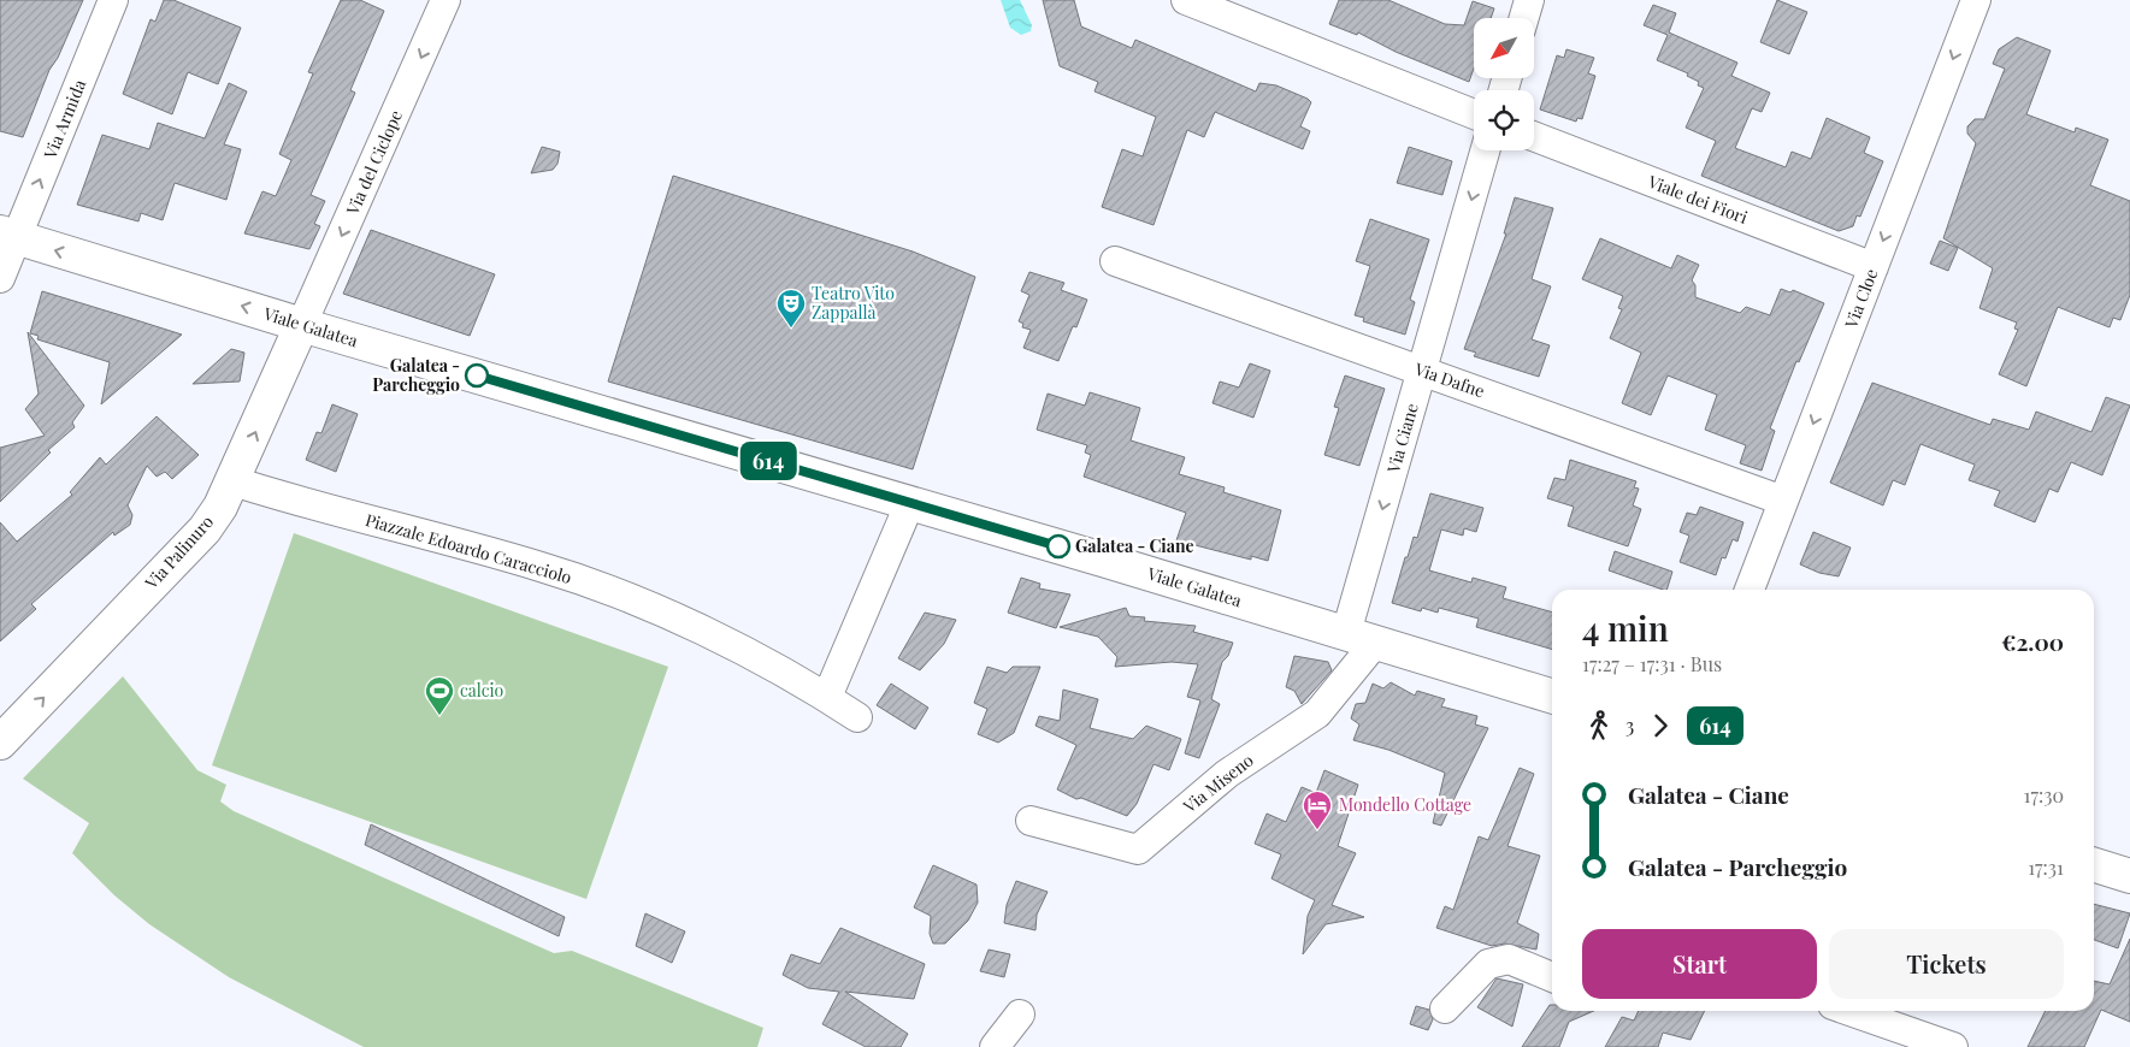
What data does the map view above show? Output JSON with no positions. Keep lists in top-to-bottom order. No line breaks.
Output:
{"streets":{"main road":["Viale Galatea","Via Palinuro"],"street":["Via Armida","Via del Ciclope","Viale dei Fiori","Via Cloe","Via Dafne","Via Ciane","Piazzale Edoardo Caracciolo","Via Miseno"]},"crossings":[["Via Armida","Viale Galatea"],["Via del Ciclope","Viale Galatea"],["Via del Ciclope","Via Palinuro"],["Viale dei Fiori","Via Cloe"],["Via Cloe","Via Dafne"],["Viale Galatea","Via Ciane"],["Viale Galatea","Via Palinuro"],["Viale Galatea","Via Miseno"],["Via Dafne","Via Ciane"],["Via Ciane","Via Miseno"],["Piazzale Edoardo Caracciolo","Via Palinuro"]],"one_way":["Via Armida","Via del Ciclope","Via Cloe","Via Ciane","Via Palinuro"],"places":{"theatre":["Teatro Vito Zappallà"],"other":["Galatea - Parcheggio","Galatea - Ciane"],"sports":["calcio"],"hotel":["Mondello Cottage"]},"lines":["bus line 614"],"north":"bottom left","page":{"on_map":"614","heading":["4 min","17:27 – 17:31 · Bus","€2.00"],"legs":["3","614"],"list":[{"name":"Galatea - Ciane","value":"17:30"},{"name":"Galatea - Parcheggio","value":"17:31"}],"buttons":["Start","Tickets"]}}
